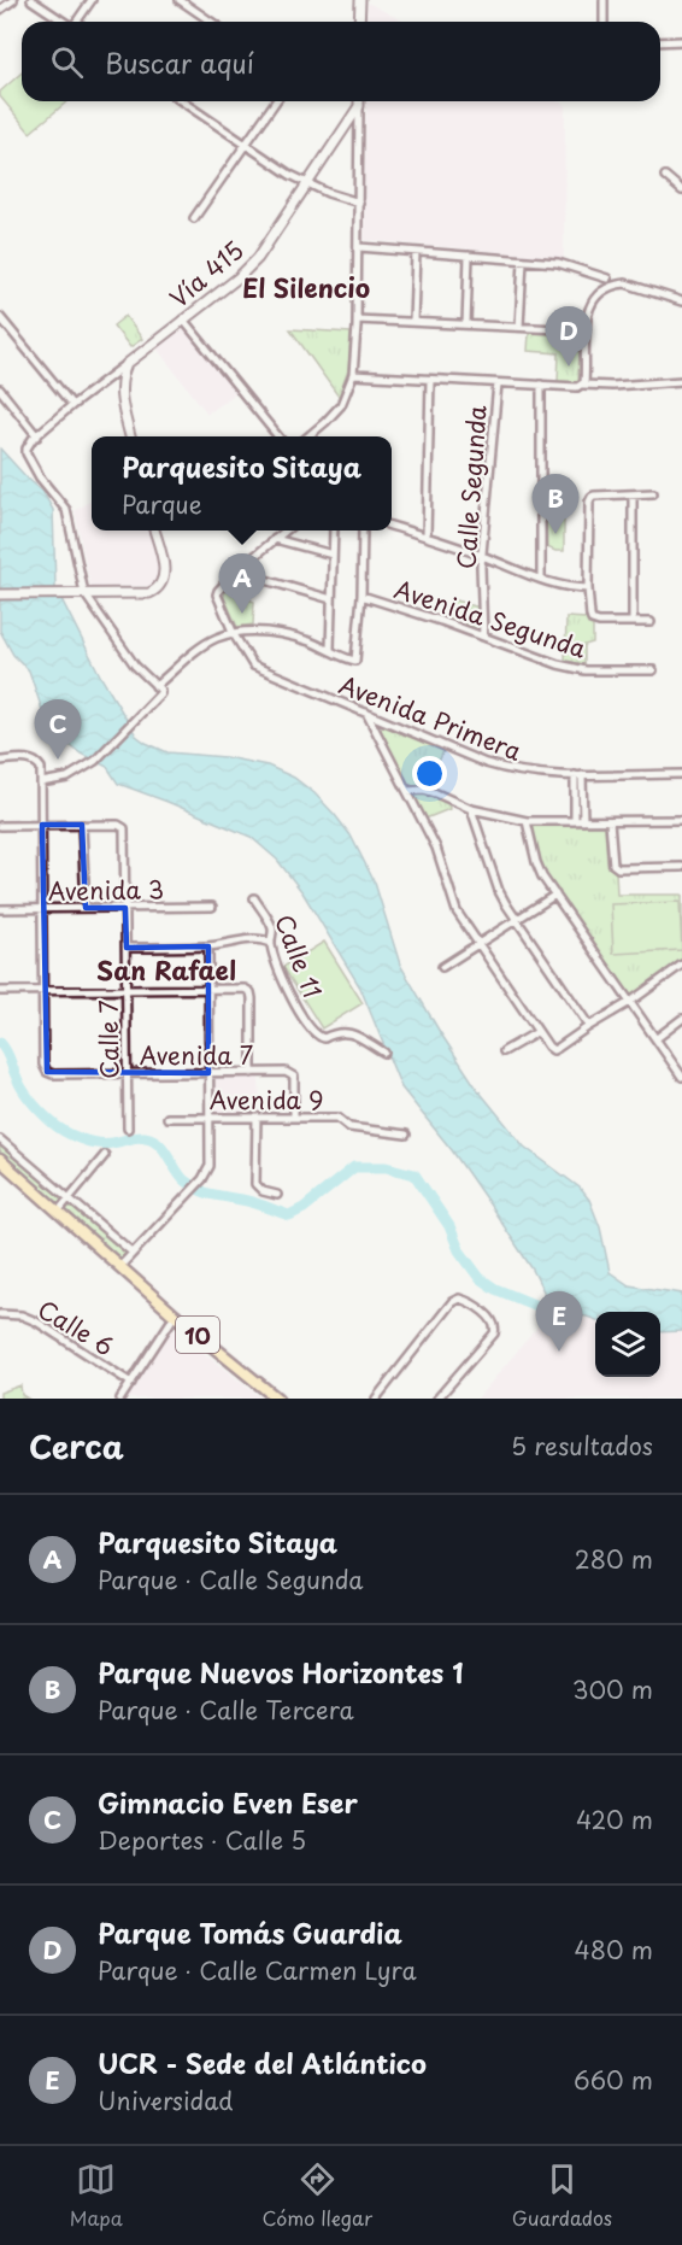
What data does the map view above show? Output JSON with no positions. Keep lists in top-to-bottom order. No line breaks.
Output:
{"streets":{"main road":["10"],"street":["Vía 415","Calle Segunda","Avenida Segunda","Avenida Primera","Avenida 3","Calle 11","Calle 7","Avenida 7","Avenida 9","Calle 6"]},"crossings":[["Calle Segunda","Avenida Segunda"],["Avenida 3","Calle 7"],["Calle 7","Avenida 7"],["Avenida 7","Avenida 9"]],"districts":["El Silencio","San Rafael"],"page":{"search":"Buscar aquí","pins":["D","B","A","C","E"],"popup":["Parquesito Sitaya","Parque"],"heading":["Cerca","5 resultados"],"list":[{"mark":"A","name":"Parquesito Sitaya","note":"Parque · Calle Segunda","value":"280 m"},{"mark":"B","name":"Parque Nuevos Horizontes 1","note":"Parque · Calle Tercera","value":"300 m"},{"mark":"C","name":"Gimnacio Even Eser","note":"Deportes · Calle 5","value":"420 m"},{"mark":"D","name":"Parque Tomás Guardia","note":"Parque · Calle Carmen Lyra","value":"480 m"},{"mark":"E","name":"UCR - Sede del Atlántico","note":"Universidad","value":"660 m"}],"nav":["Mapa","Cómo llegar","Guardados"]}}
